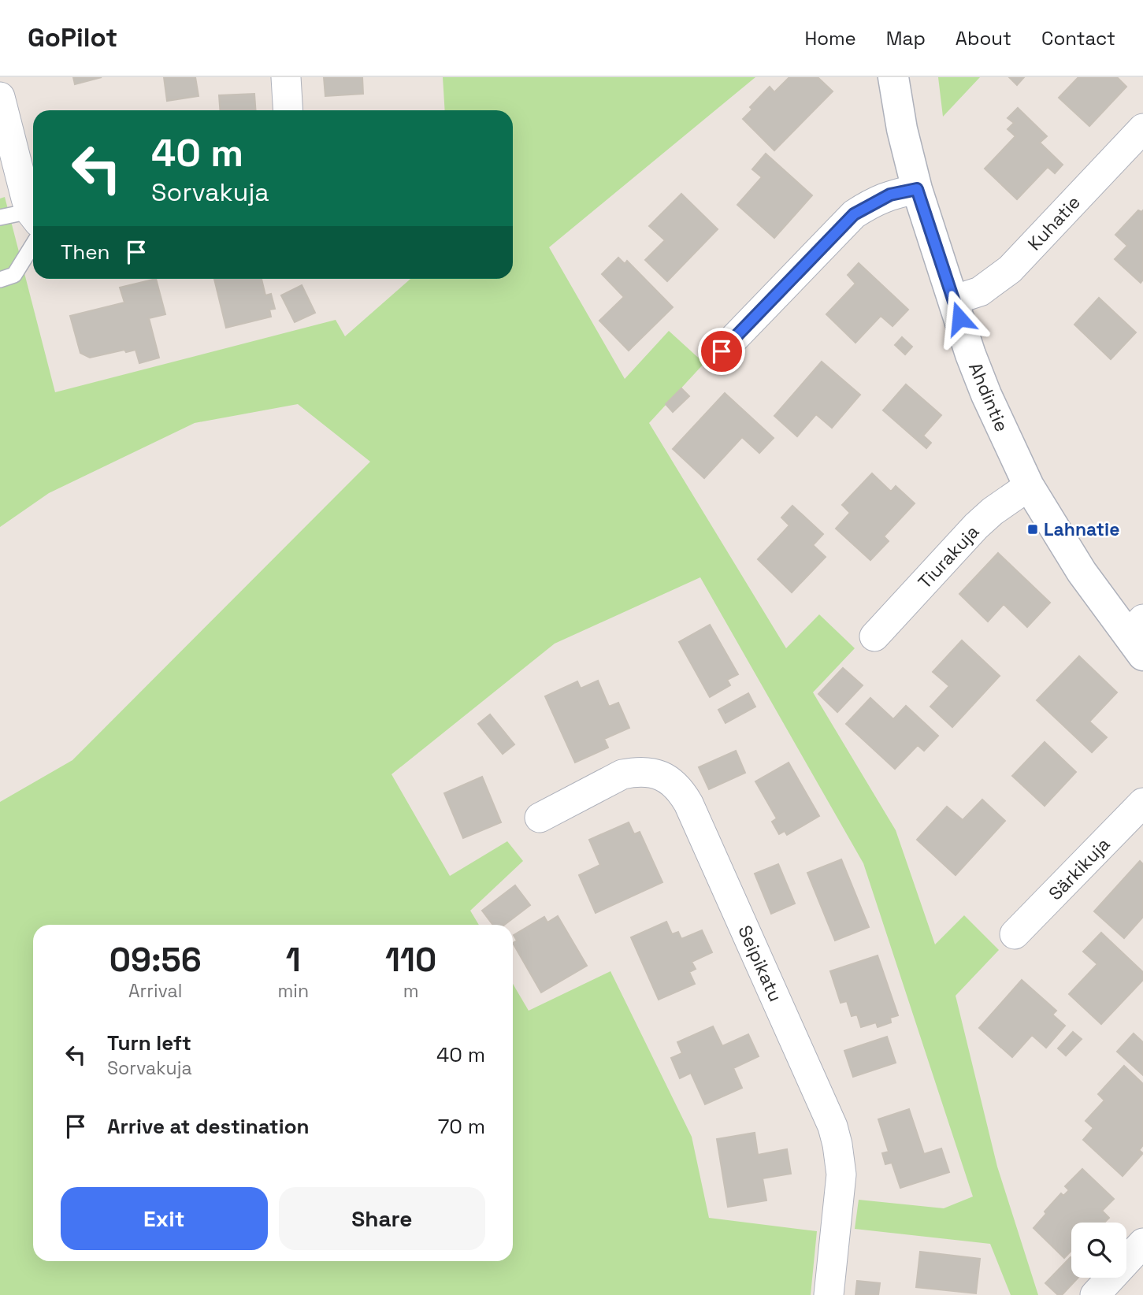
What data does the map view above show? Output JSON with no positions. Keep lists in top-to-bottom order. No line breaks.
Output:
{"streets":{"street":["Kuhatie","Ahdintie","Tiurakuja","Särkikuja","Seipikatu"]},"crossings":[["Kuhatie","Ahdintie"],["Ahdintie","Tiurakuja"]],"places":{"transit":["Lahnatie"]},"page":{"header":"GoPilot","nav":["Home","Map","About","Contact"],"turn":["40 m","Sorvakuja"],"then":"Then","eta":["09:56","Arrival","1","min","110","m"],"list":[{"name":"Turn left","note":"Sorvakuja","value":"40 m"},{"name":"Arrive at destination","value":"70 m"}],"buttons":["Exit","Share"]}}
